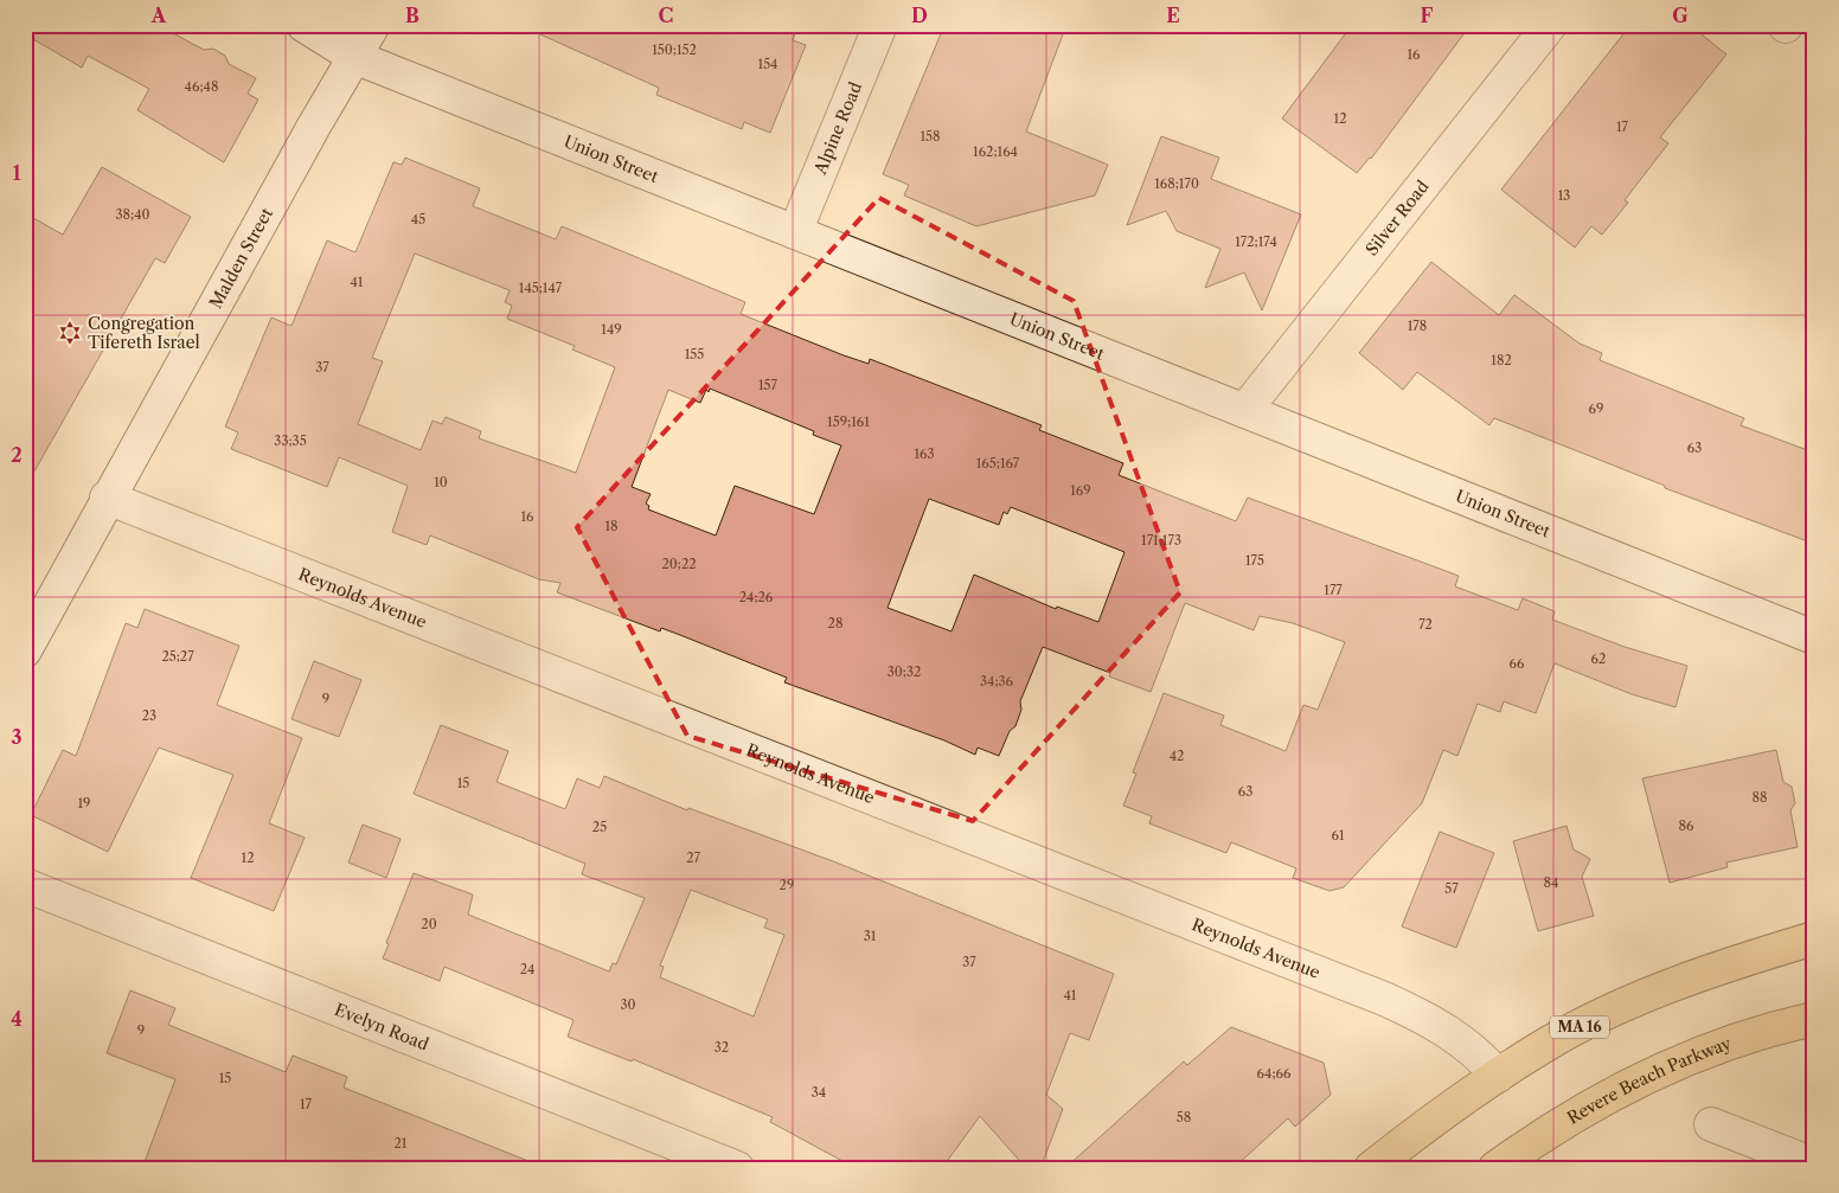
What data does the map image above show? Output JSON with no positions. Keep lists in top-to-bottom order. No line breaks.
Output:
{"streets":{"highway":["MA 16","Revere Beach Parkway"],"street":["Alpine Road","Union Street","Silver Road","Malden Street","Reynolds Avenue","Evelyn Road"]},"crossings":[["Alpine Road","Union Street"],["Union Street","Silver Road"],["Union Street","Malden Street"],["Malden Street","Reynolds Avenue"],["Reynolds Avenue","MA 16"]],"places":{"synagogue":["Congregation Tifereth Israel"]},"house_numbers":["150;152","16","154","46;48","12","17","158","162;164","168;170","13","38;40","45","172;174","41","145;147","178","149","155","182","37","157","69","159;161","33;35","63","163","165;167","10","169","16","18","171;173","175","20;22","177","24;26","28","72","25;27","62","66","30;32","34;36","9","23","42","15","63","88","19","86","25","61","12","27","84","29","57","20","31","37","24","41","30","9","32","64;66","15","34","17","58","21"],"grid":{"columns":["A","B","C","D","E","F","G"],"rows":["1","2","3","4"]}}
